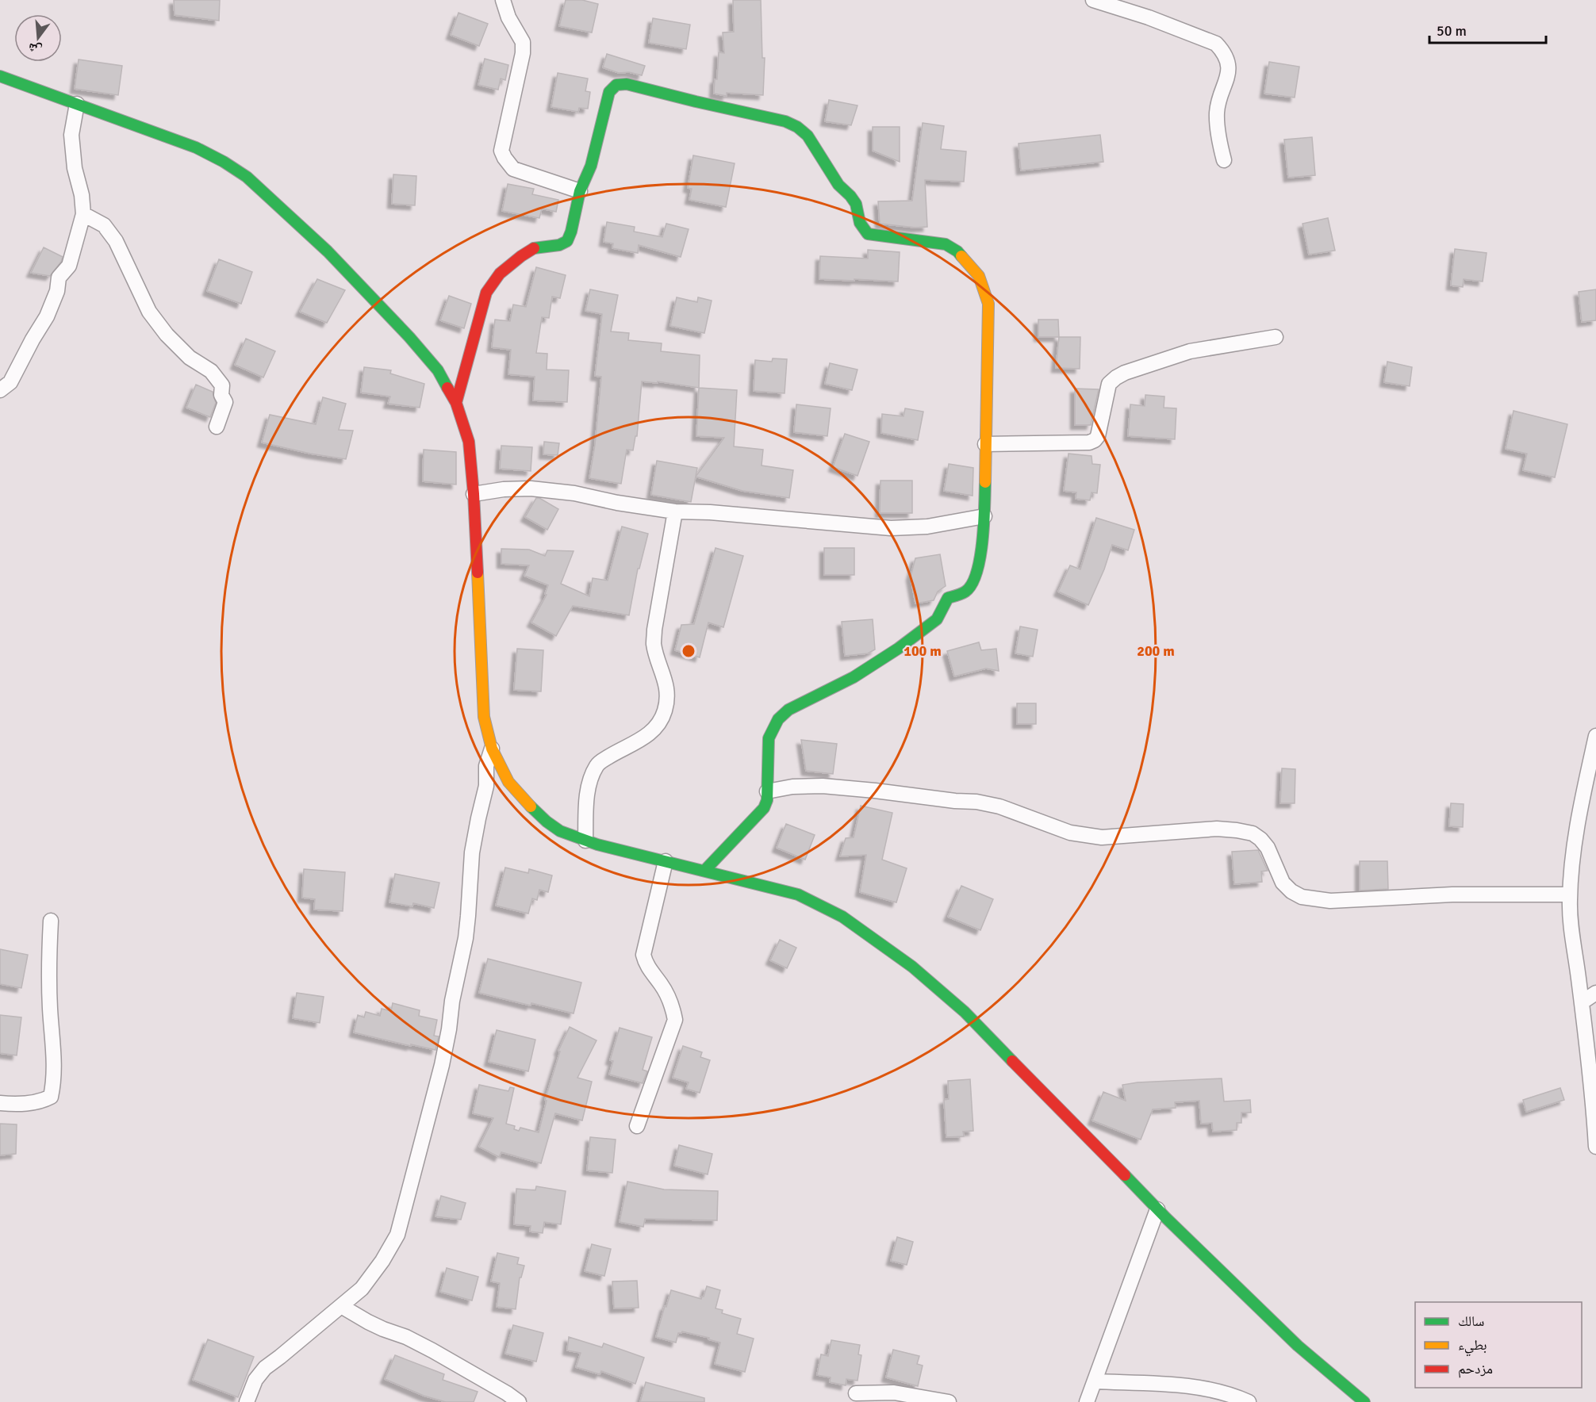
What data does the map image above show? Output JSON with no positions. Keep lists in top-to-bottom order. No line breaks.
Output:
{"legend":["سالك","بطيء","مزدحم"],"scale_bar":"50 m","north":"bottom","rings":["100 m","200 m"]}
